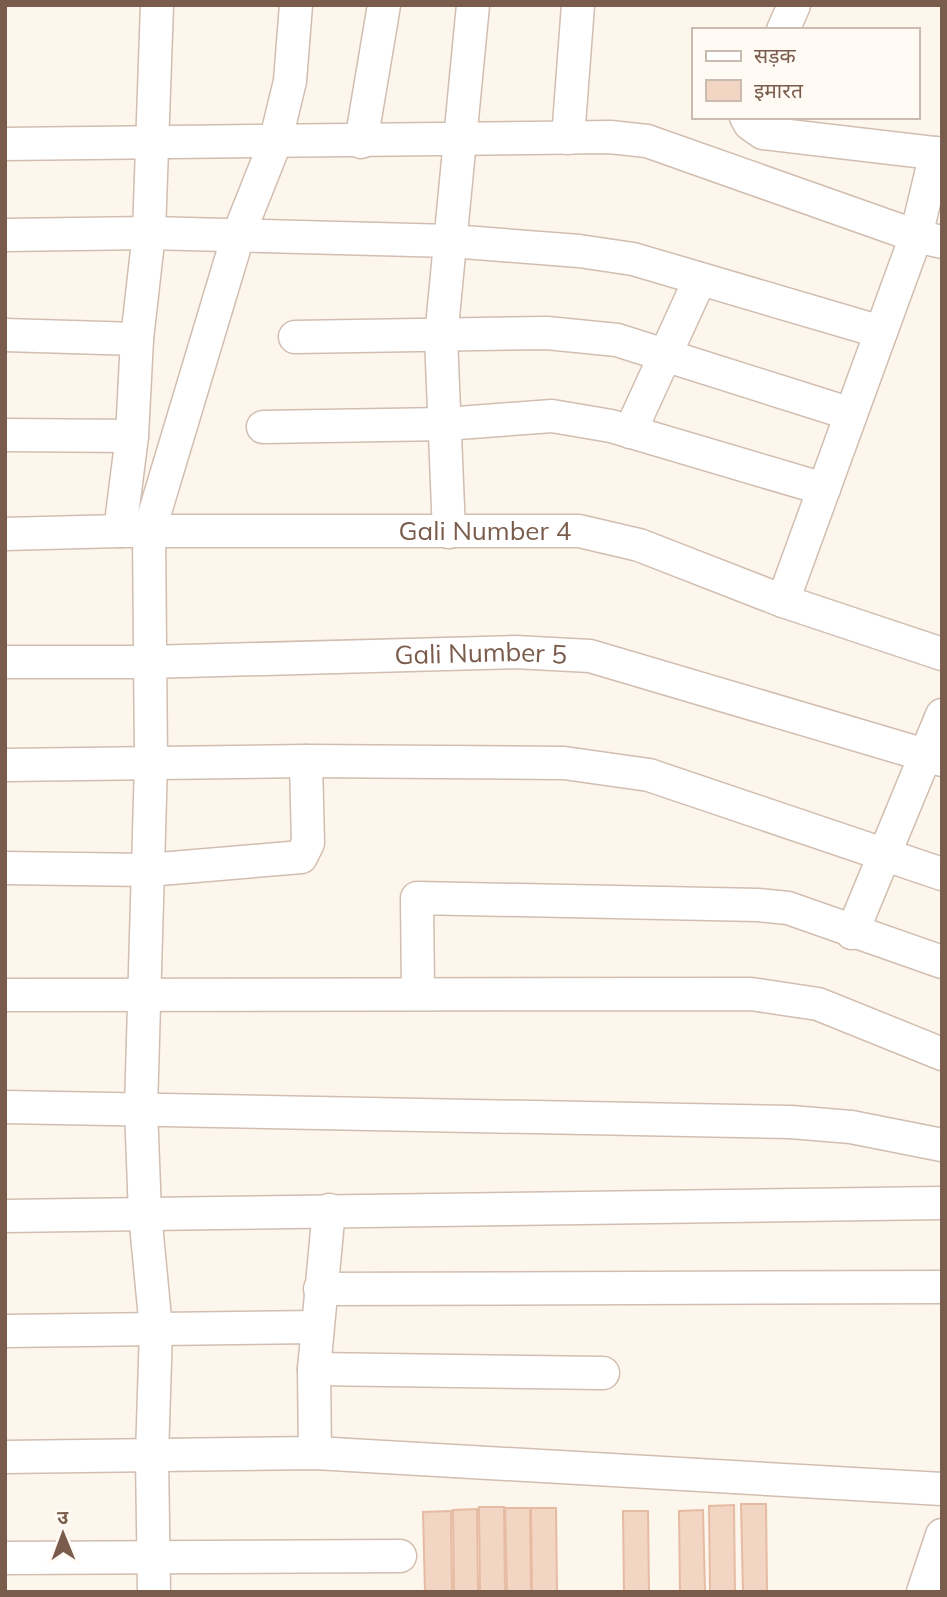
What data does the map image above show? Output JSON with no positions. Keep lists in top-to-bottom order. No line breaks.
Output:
{"streets":{"street":["Gali Number 4","Gali Number 5"]},"legend":["सड़क","इमारत"],"north":"top"}
